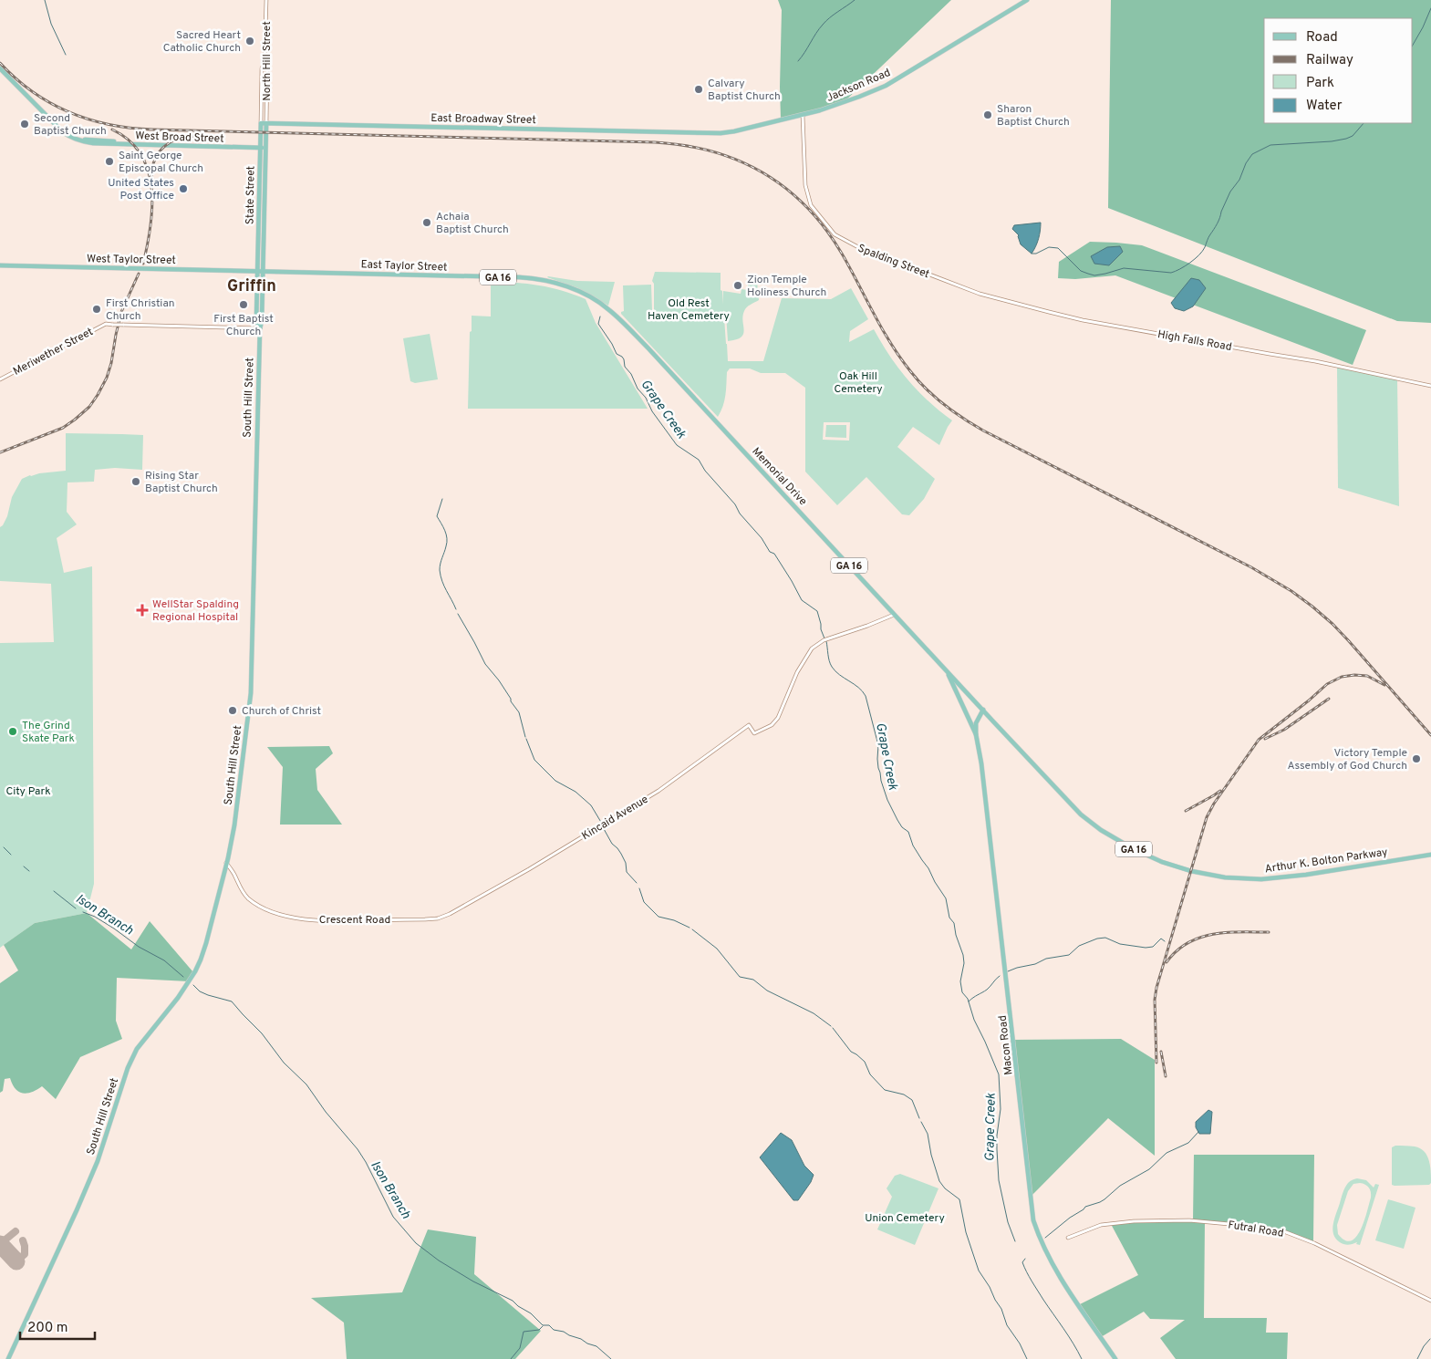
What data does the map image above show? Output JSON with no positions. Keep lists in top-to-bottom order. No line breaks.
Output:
{"streets":{"main road":["Jackson Road","East Broadway Street","West Broad Street","State Street","West Taylor Street","East Taylor Street","GA 16","South Hill Street","Memorial Drive","Arthur K. Bolton Parkway","Macon Road"],"street":["North Hill Street","Spalding Street","High Falls Road","Meriwether Street","Kincaid Avenue","Crescent Road","Futral Road"]},"crossings":[["North Hill Street","East Broadway Street"],["North Hill Street","State Street"],["North Hill Street","South Hill Street"],["Jackson Road","East Broadway Street"],["Jackson Road","Spalding Street"],["East Broadway Street","State Street"],["East Broadway Street","South Hill Street"],["West Broad Street","State Street"],["West Broad Street","South Hill Street"],["State Street","West Taylor Street"],["State Street","East Taylor Street"],["State Street","South Hill Street"],["West Taylor Street","East Taylor Street"],["West Taylor Street","South Hill Street"],["Spalding Street","High Falls Road"],["East Taylor Street","South Hill Street"],["East Taylor Street","Memorial Drive"],["Meriwether Street","South Hill Street"],["South Hill Street","Crescent Road"],["Memorial Drive","Kincaid Avenue"],["Memorial Drive","Arthur K. Bolton Parkway"],["Memorial Drive","Macon Road"],["Kincaid Avenue","Crescent Road"],["Arthur K. Bolton Parkway","Macon Road"]],"districts":["Griffin"],"water":["Grape Creek","Ison Branch"],"parks":["Old Rest Haven Cemetery","Oak Hill Cemetery","City Park","Union Cemetery"],"places":{"other":["Sacred Heart Catholic Church","Calvary Baptist Church","Sharon Baptist Church","Second Baptist Church","Saint George Episcopal Church","United States Post Office","Achaia Baptist Church","Zion Temple Holiness Church","First Baptist Church","First Christian Church","Rising Star Baptist Church","Church of Christ","The Grind Skate Park","Victory Temple Assembly of God Church"],"health":["WellStar Spalding Regional Hospital"]},"legend":["Road","Railway","Park","Water"],"scale_bar":"200 m"}
